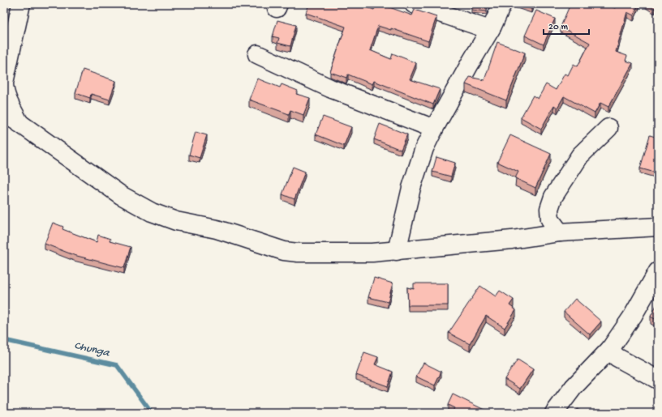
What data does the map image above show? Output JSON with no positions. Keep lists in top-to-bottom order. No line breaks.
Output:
{"water":["Chunga"],"scale_bar":"20 m"}
